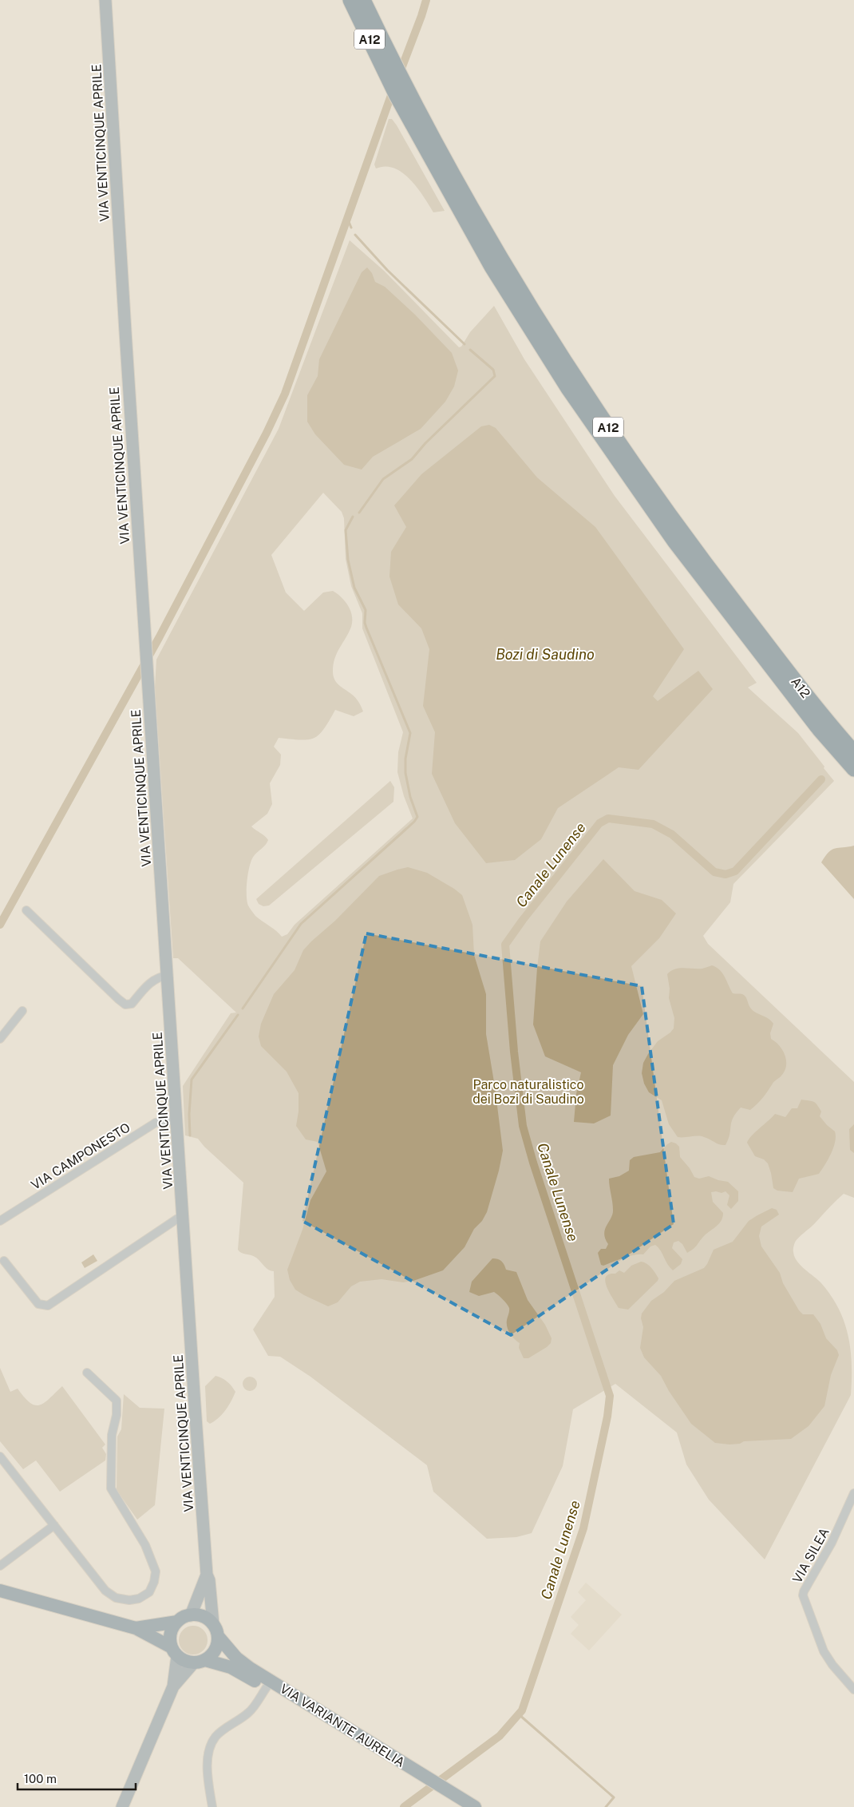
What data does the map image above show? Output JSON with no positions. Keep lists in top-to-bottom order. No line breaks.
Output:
{"streets":{"highway":["A12"],"main road":["VIA VENTICINQUE APRILE","VIA VARIANTE AURELIA"],"street":["VIA CAMPONESTO","VIA SILEA"]},"crossings":[["VIA VENTICINQUE APRILE","VIA CAMPONESTO"],["VIA VENTICINQUE APRILE","VIA VARIANTE AURELIA"]],"water":["Bozi di Saudino","Canale Lunense"],"parks":["Parco naturalistico dei Bozi di Saudino"],"scale_bar":"100 m"}
